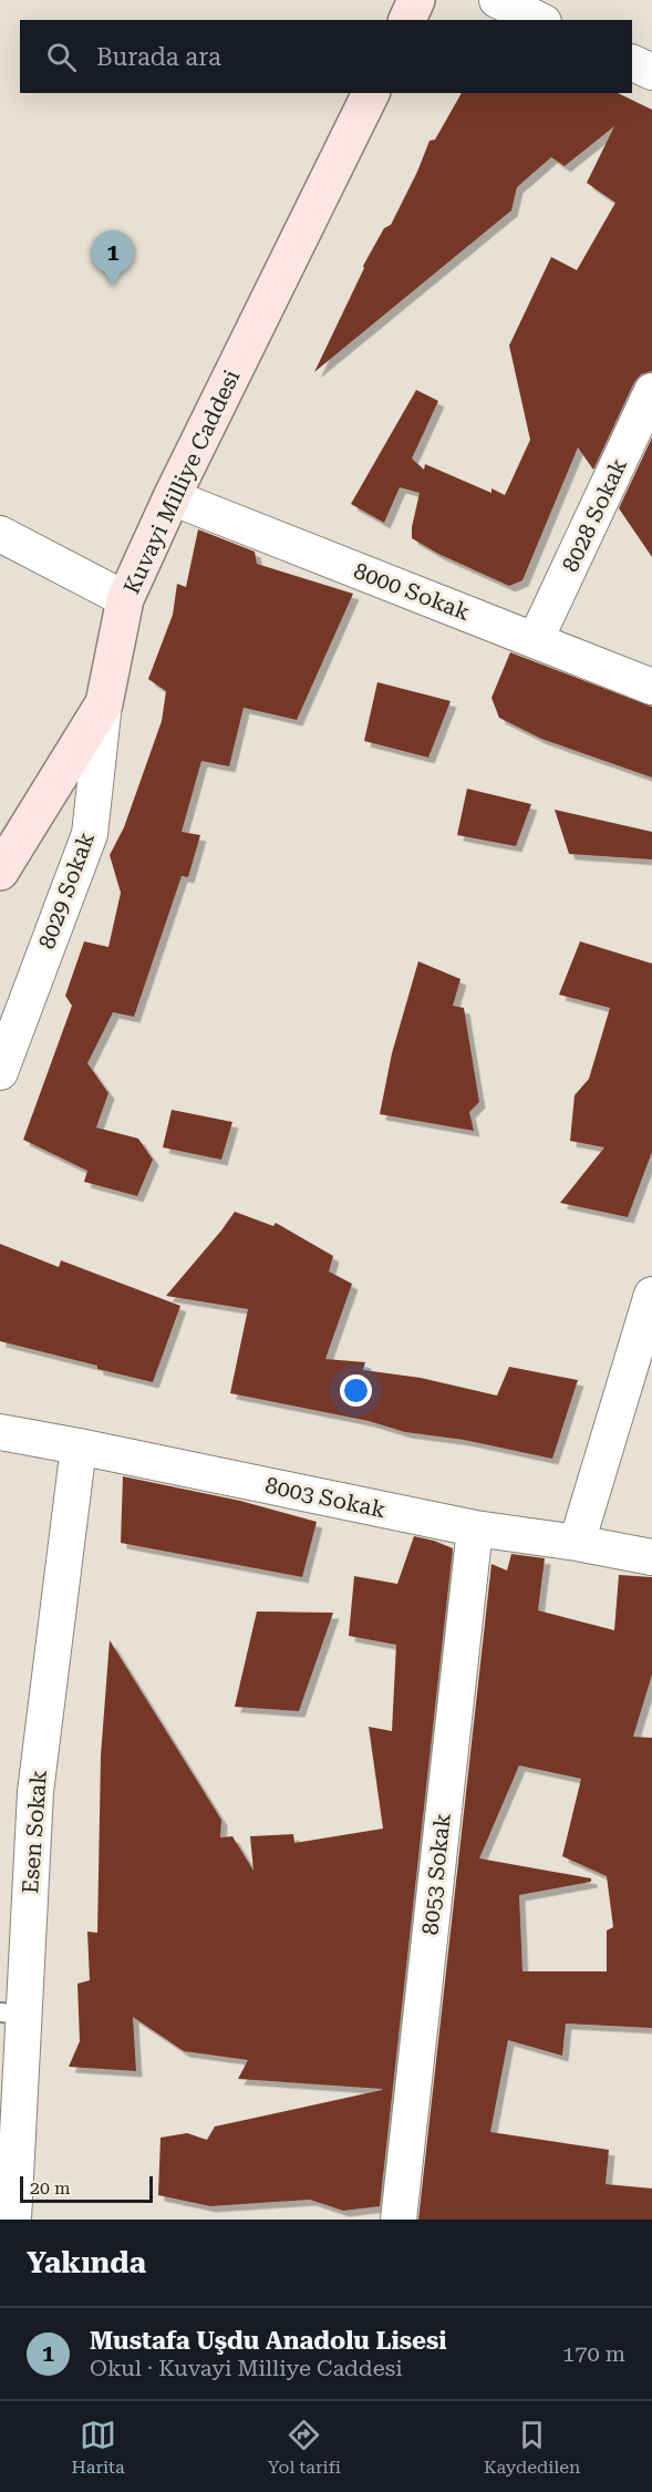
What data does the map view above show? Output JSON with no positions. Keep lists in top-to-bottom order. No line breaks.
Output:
{"streets":{"main road":["Kuvayi Milliye Caddesi"],"street":["8028 Sokak","8000 Sokak","8029 Sokak","8003 Sokak","Esen Sokak","8053 Sokak"]},"crossings":[["Kuvayi Milliye Caddesi","8000 Sokak"],["Kuvayi Milliye Caddesi","8029 Sokak"],["8028 Sokak","8000 Sokak"],["8003 Sokak","Esen Sokak"],["8003 Sokak","8053 Sokak"]],"scale_bar":"20 m","page":{"search":"Burada ara","pins":"1","scale":"20 m","heading":"Yakında","list":[{"mark":"1","name":"Mustafa Uşdu Anadolu Lisesi","note":"Okul · Kuvayi Milliye Caddesi","value":"170 m"}],"nav":["Harita","Yol tarifi","Kaydedilen"]}}
